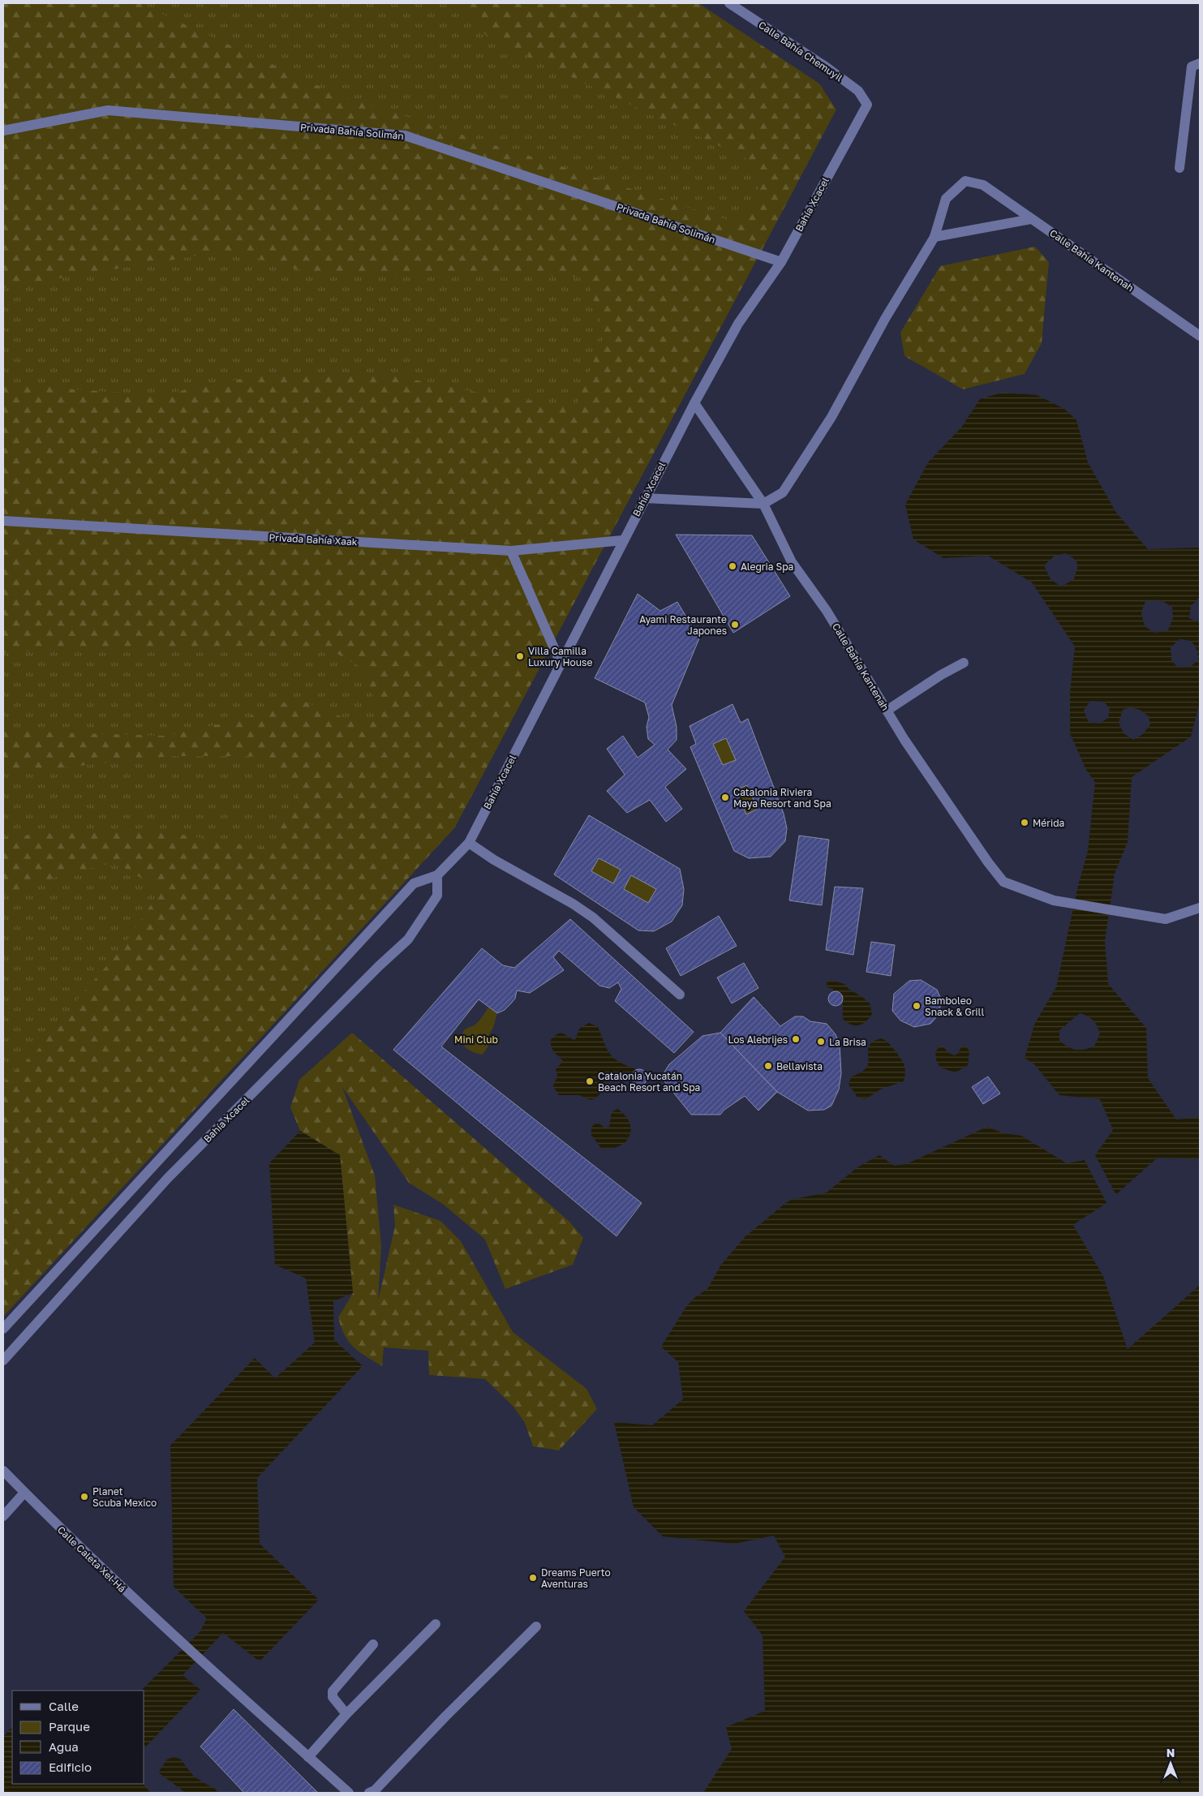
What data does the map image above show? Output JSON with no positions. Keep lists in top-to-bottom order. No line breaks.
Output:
{"streets":{"street":["Calle Bahía Chemuyil","Privada Bahía Solimán","Bahía Xcacel","Calle Bahía Kantenah","Privada Bahía Xaak","Calle Caleta Xel-Há"]},"crossings":[["Calle Bahía Chemuyil","Bahía Xcacel"],["Privada Bahía Solimán","Bahía Xcacel"],["Bahía Xcacel","Calle Bahía Kantenah"],["Bahía Xcacel","Privada Bahía Xaak"]],"parks":["Mini Club"],"places":["Alegria Spa","Ayami Restaurante Japones","Villa Camilla Luxury House","Catalonia Riviera Maya Resort and Spa","Mérida","Bamboleo Snack & Grill","Los Alebrijes","La Brisa","Bellavista","Catalonia Yucatán Beach Resort and Spa","Planet Scuba Mexico","Dreams Puerto Aventuras"],"legend":["Calle","Parque","Agua","Edificio"],"north":"top"}
